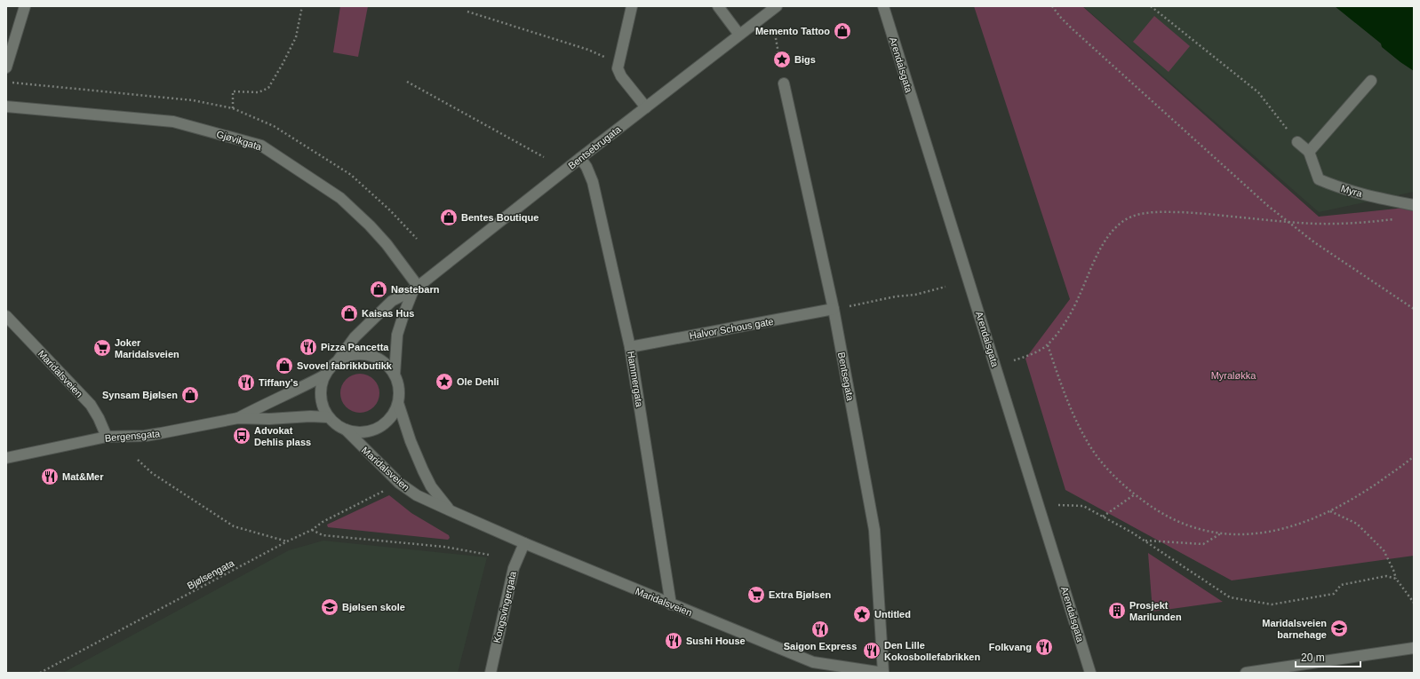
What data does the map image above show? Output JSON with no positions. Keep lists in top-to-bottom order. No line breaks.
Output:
{"streets":{"street":["Arendalsgata","Gjøvikgata","Bentsebrugata","Myra","Halvor Schous gate","Maridalsveien","Bentsegata","Hammergata","Bergensgata","Kongsvingergata"],"path":["Bjølsengata"]},"crossings":[["Gjøvikgata","Bentsebrugata"],["Bentsebrugata","Maridalsveien"],["Bentsebrugata","Hammergata"],["Bentsebrugata","Bergensgata"],["Halvor Schous gate","Bentsegata"],["Halvor Schous gate","Hammergata"],["Maridalsveien","Bentsegata"],["Maridalsveien","Hammergata"],["Maridalsveien","Bergensgata"],["Maridalsveien","Kongsvingergata"]],"parks":["Myraløkka"],"places":{"shop":["Memento Tattoo","Bentes Boutique","Nøstebarn","Kaisas Hus","Svovel fabrikkbutikk","Synsam Bjølsen"],"place":["Bigs","Ole Dehli","Untitled"],"restaurant":["Pizza Pancetta","Tiffany’s","Mat&Mer","Saigon Express","Sushi House","Folkvang","Den Lille Kokosbollefabrikken"],"supermarket":["Joker Maridalsveien","Extra Bjølsen"],"bus stop":["Advokat Dehlis plass"],"school or university":["Bjølsen skole","Maridalsveien barnehage"],"building":["Prosjekt Marilunden"]},"scale_bar":"20 m"}
